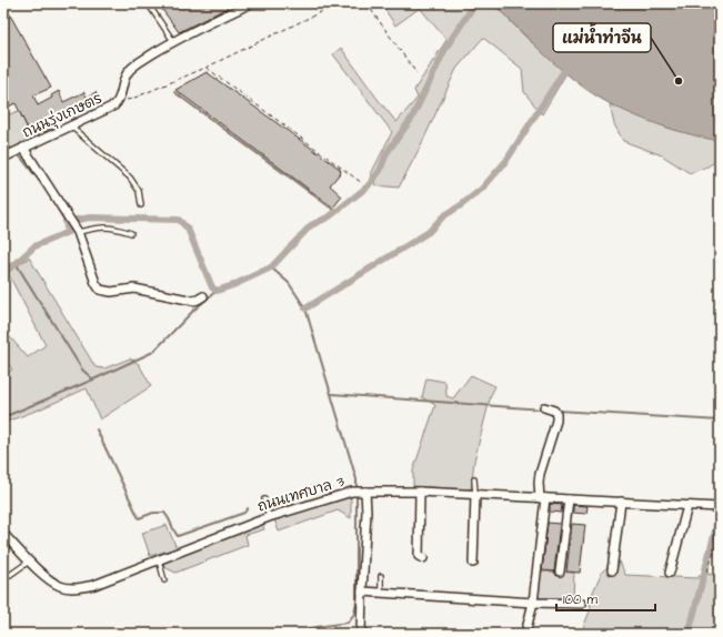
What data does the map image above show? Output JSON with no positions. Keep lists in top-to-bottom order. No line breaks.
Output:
{"streets":{"street":["ถนนรุ่งเกษตร","ถนนเทศบาล 3"]},"places":["แม่น้ำท่าจีน"],"scale_bar":"100 m"}
